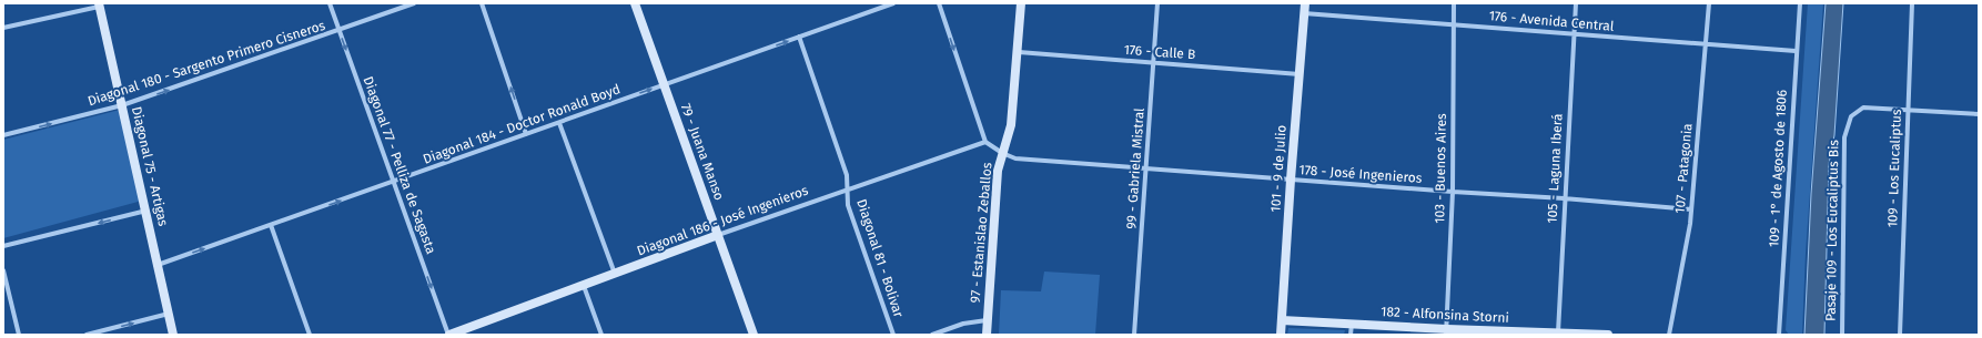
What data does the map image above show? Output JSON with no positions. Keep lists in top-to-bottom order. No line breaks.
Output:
{"streets":{"street":["176 - Avenida Central","176 - Calle B","Diagonal 180 - Sargento Primero Cisneros","Diagonal 184 - Doctor Ronald Boyd","79 - Juana Manso","Diagonal 77 - Pelliza de Sagasta","Diagonal 75 - Artigas","99 - Gabriela Mistral","101 - 9 de Julio","103 - Buenos Aires","105 - Laguna Iberá","107 - Patagonia","109 - 1° de Agosto de 1806","109 - Los Eucaliptus","178 - José Ingenieros","Diagonal 186 - José Ingenieros","Pasaje 109 - Los Eucaliptus Bis","97 - Estanislao Zeballos","Diagonal 81 - Bolivar","182 - Alfonsina Storni"]},"crossings":[["176 - Avenida Central","101 - 9 de Julio"],["176 - Avenida Central","103 - Buenos Aires"],["176 - Avenida Central","105 - Laguna Iberá"],["176 - Avenida Central","107 - Patagonia"],["176 - Avenida Central","109 - 1° de Agosto de 1806"],["176 - Calle B","99 - Gabriela Mistral"],["176 - Calle B","101 - 9 de Julio"],["176 - Calle B","97 - Estanislao Zeballos"],["Diagonal 180 - Sargento Primero Cisneros","Diagonal 77 - Pelliza de Sagasta"],["Diagonal 180 - Sargento Primero Cisneros","Diagonal 75 - Artigas"],["Diagonal 184 - Doctor Ronald Boyd","79 - Juana Manso"],["Diagonal 184 - Doctor Ronald Boyd","Diagonal 77 - Pelliza de Sagasta"],["Diagonal 184 - Doctor Ronald Boyd","Diagonal 75 - Artigas"],["Diagonal 184 - Doctor Ronald Boyd","Diagonal 81 - Bolivar"],["79 - Juana Manso","Diagonal 186 - José Ingenieros"],["Diagonal 77 - Pelliza de Sagasta","Diagonal 186 - José Ingenieros"],["99 - Gabriela Mistral","178 - José Ingenieros"],["101 - 9 de Julio","178 - José Ingenieros"],["101 - 9 de Julio","182 - Alfonsina Storni"],["103 - Buenos Aires","178 - José Ingenieros"],["103 - Buenos Aires","182 - Alfonsina Storni"],["105 - Laguna Iberá","178 - José Ingenieros"],["105 - Laguna Iberá","182 - Alfonsina Storni"],["107 - Patagonia","178 - José Ingenieros"],["109 - Los Eucaliptus","Pasaje 109 - Los Eucaliptus Bis"],["178 - José Ingenieros","97 - Estanislao Zeballos"],["Diagonal 186 - José Ingenieros","Diagonal 81 - Bolivar"]],"one_way":["Diagonal 180 - Sargento Primero Cisneros","Diagonal 184 - Doctor Ronald Boyd","Diagonal 77 - Pelliza de Sagasta"]}
